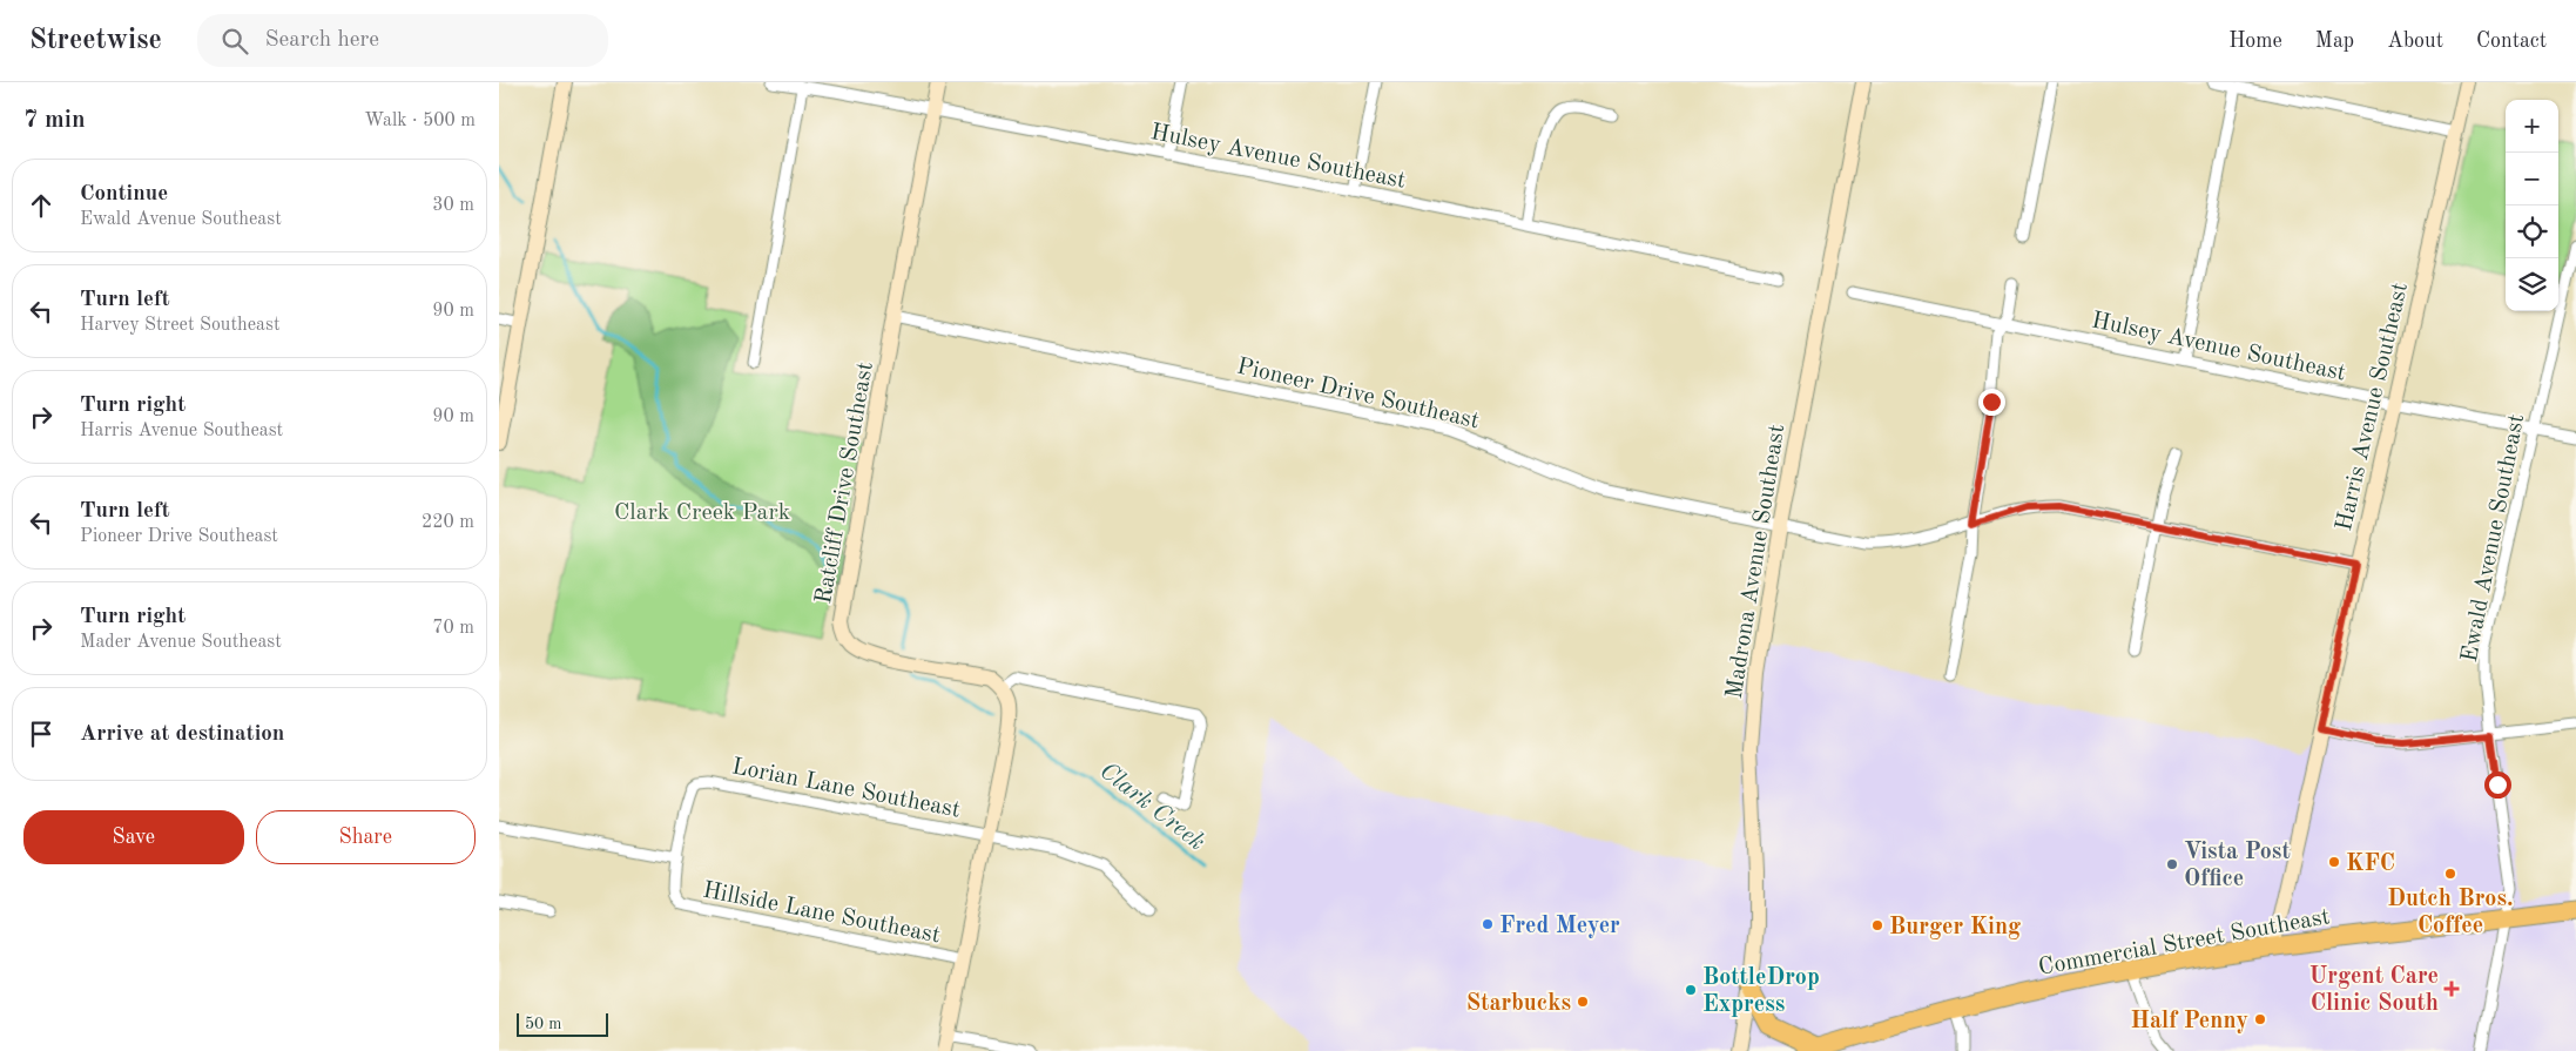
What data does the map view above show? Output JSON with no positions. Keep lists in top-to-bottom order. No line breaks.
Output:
{"streets":{"main road":["Commercial Street Southeast"],"street":["Hulsey Avenue Southeast","Pioneer Drive Southeast","Harris Avenue Southeast","Ratcliff Drive Southeast","Ewald Avenue Southeast","Madrona Avenue Southeast","Lorian Lane Southeast","Hillside Lane Southeast"]},"crossings":[["Hulsey Avenue Southeast","Harris Avenue Southeast"],["Hulsey Avenue Southeast","Ratcliff Drive Southeast"],["Hulsey Avenue Southeast","Ewald Avenue Southeast"],["Pioneer Drive Southeast","Harris Avenue Southeast"],["Pioneer Drive Southeast","Ratcliff Drive Southeast"],["Pioneer Drive Southeast","Madrona Avenue Southeast"],["Harris Avenue Southeast","Commercial Street Southeast"],["Ewald Avenue Southeast","Commercial Street Southeast"],["Lorian Lane Southeast","Hillside Lane Southeast"]],"water":["Clark Creek"],"parks":["Clark Creek Park"],"places":{"other":["KFC","Vista Post Office","Dutch Bros. Coffee","Fred Meyer","Burger King","BottleDrop Express","Starbucks","Half Penny"],"health":["Urgent Care Clinic South"]},"scale_bar":"50 m","page":{"header":"Streetwise","search":"Search here","nav":["Home","Map","About","Contact"],"heading":["7 min","Walk · 500 m"],"map_buttons":["+","−"],"list":[["Continue","Ewald Avenue Southeast","30 m"],["Turn left","Harvey Street Southeast","90 m"],["Turn right","Harris Avenue Southeast","90 m"],["Turn left","Pioneer Drive Southeast","220 m"],["Turn right","Mader Avenue Southeast","70 m"],"Arrive at destination"],"buttons":["Save","Share"],"scale":"50 m"}}
